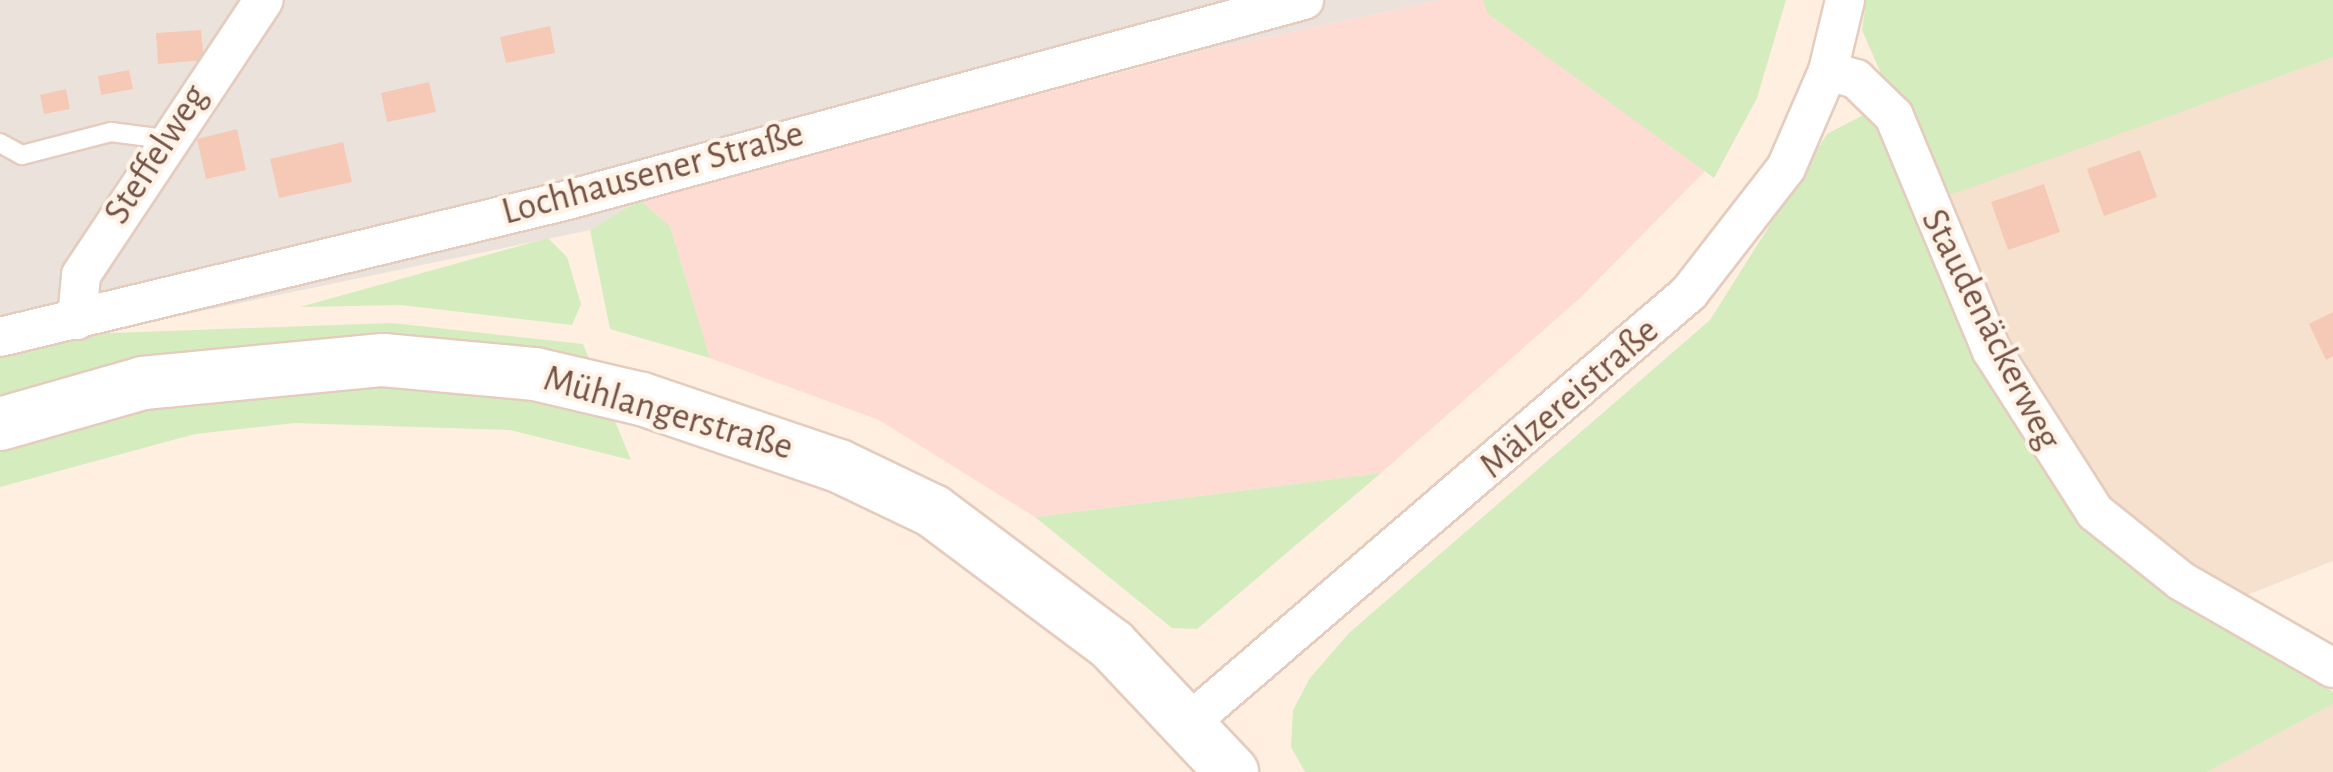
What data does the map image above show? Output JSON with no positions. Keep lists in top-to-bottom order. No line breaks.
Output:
{"streets":{"main road":["Mühlangerstraße"],"street":["Steffelweg","Lochhausener Straße","Staudenäckerweg","Mälzereistraße"]},"crossings":[["Steffelweg","Lochhausener Straße"],["Staudenäckerweg","Mälzereistraße"],["Mälzereistraße","Mühlangerstraße"]]}
